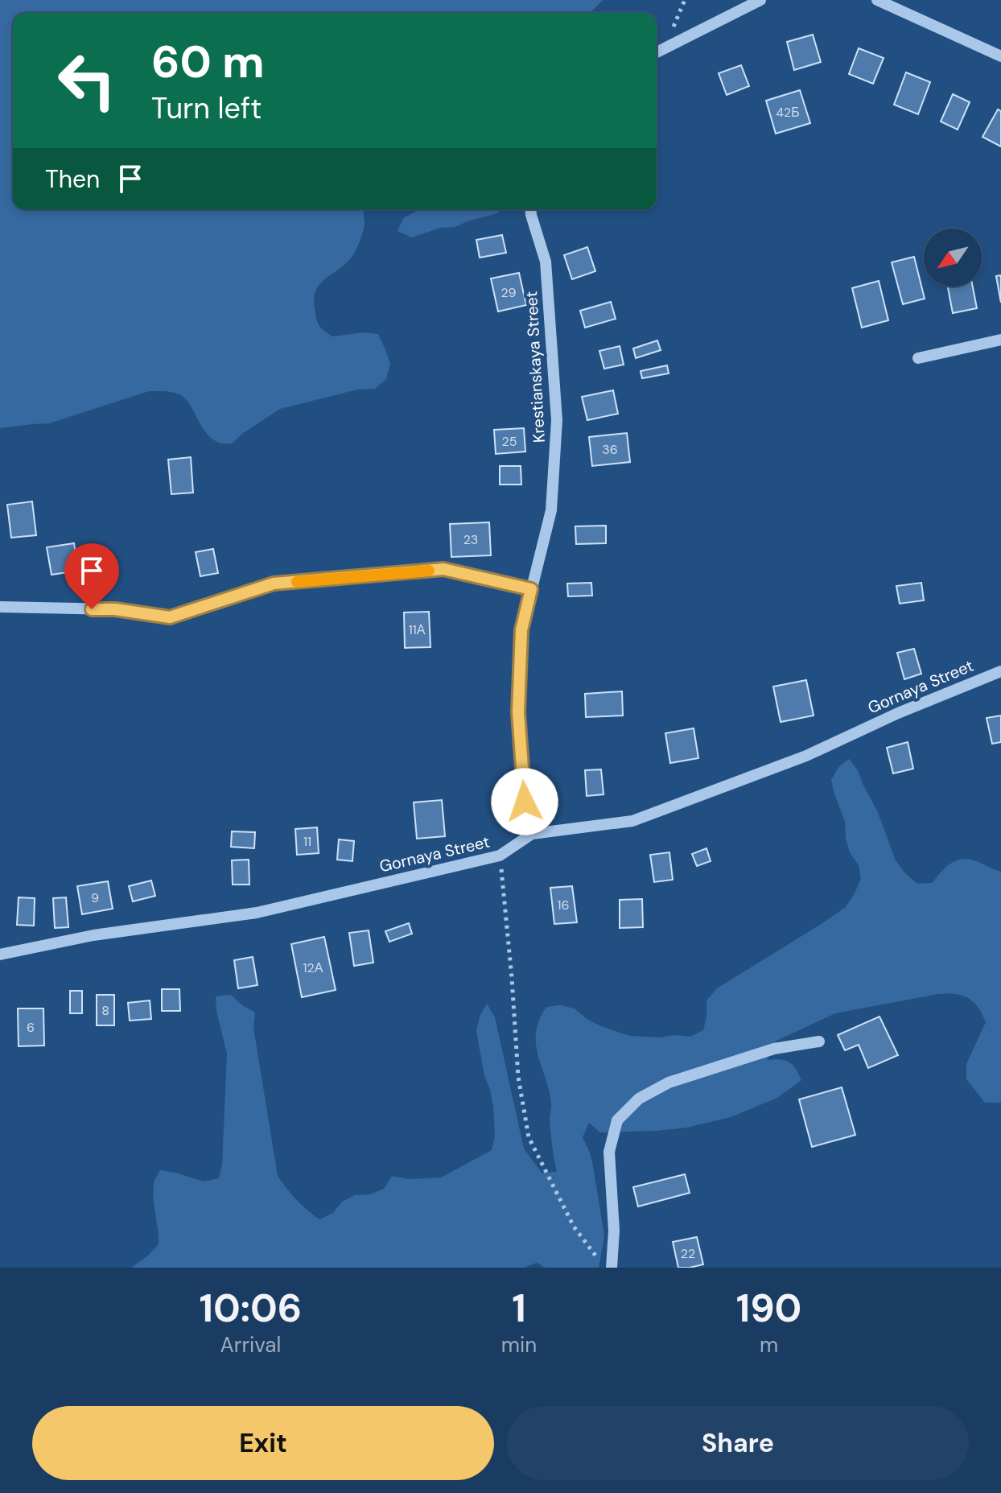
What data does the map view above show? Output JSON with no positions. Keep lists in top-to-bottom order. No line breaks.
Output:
{"streets":{"street":["Krestianskaya Street","Gornaya Street"]},"crossings":[["Krestianskaya Street","Gornaya Street"]],"house_numbers":["42Б","29","25","36","23","11А","11","9","16","12А","8","6","22"],"north":"bottom left","page":{"turn":["60 m","Turn left"],"then":"Then","eta":["10:06","Arrival","1","min","190","m"],"buttons":["Exit","Share"]}}
